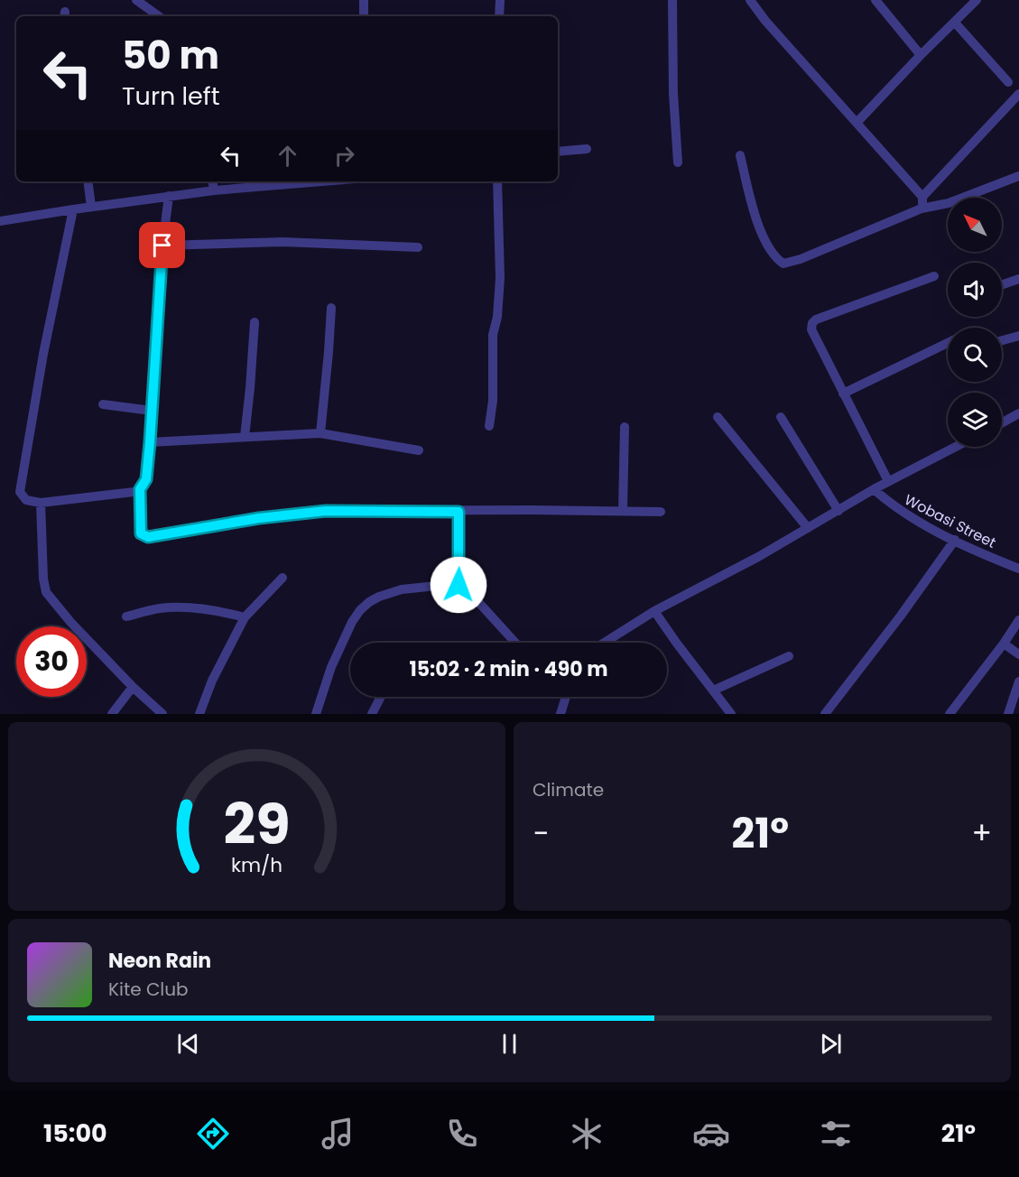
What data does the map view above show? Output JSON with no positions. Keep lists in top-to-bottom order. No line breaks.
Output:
{"streets":{"street":["Wobasi Street"]},"north":"top left","page":{"turn":["50 m","Turn left"],"limit":"30","trip":"15:02 · 2 min · 490 m","tile":"Climate","heat":["−","21°","+"],"song":["Neon Rain","Kite Club"],"tabs":["15:00","21°"],"gauge":["29","km/h"]}}
